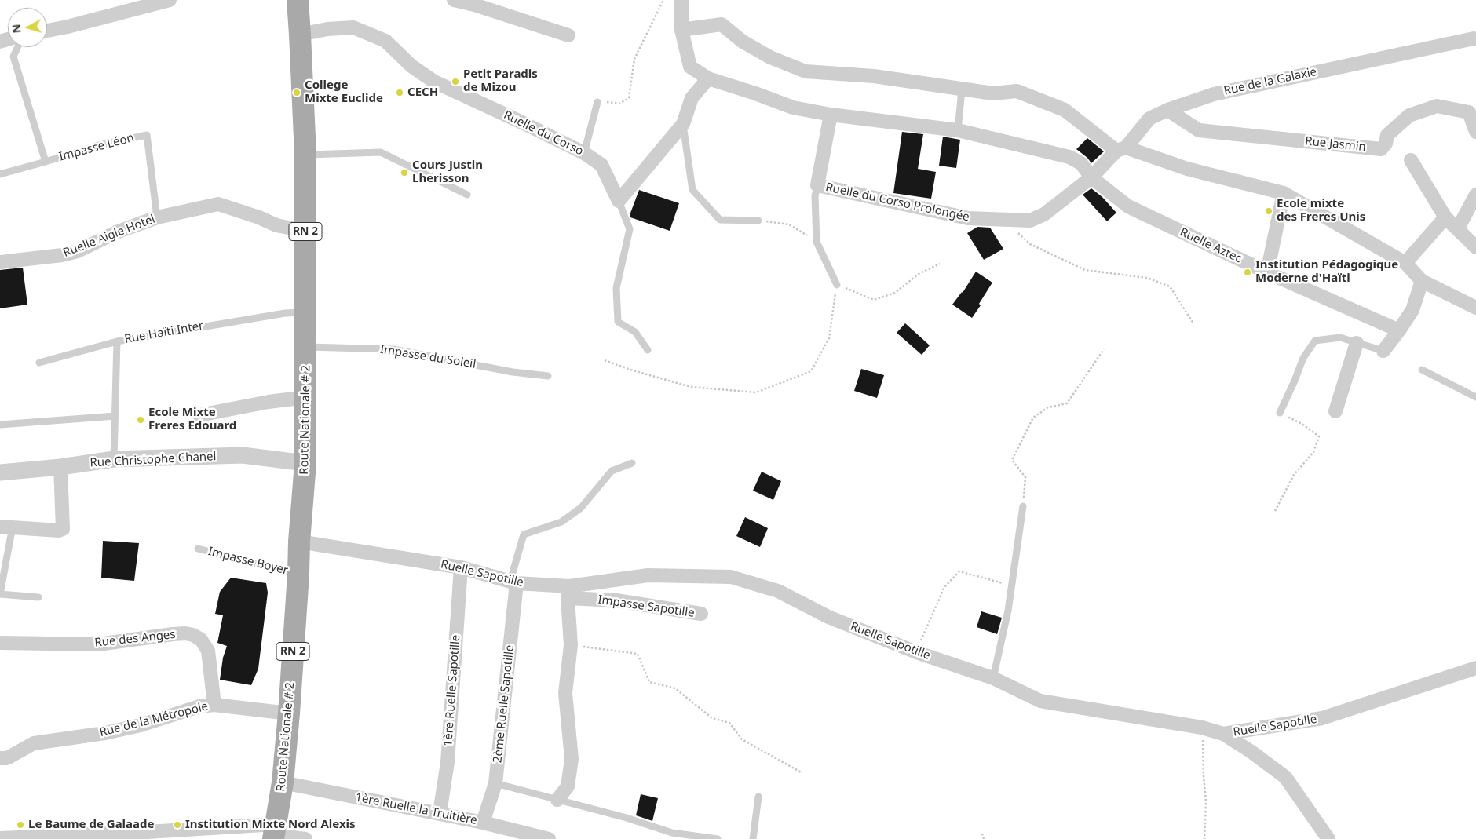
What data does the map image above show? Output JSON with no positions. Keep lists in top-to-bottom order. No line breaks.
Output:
{"streets":{"main road":["RN 2","Route Nationale # 2"],"street":["Rue de la Galaxie","Ruelle du Corso","Rue Jasmin","Ruelle du Corso Prolongée","Ruelle Aigle Hotel","Ruelle Aztec","Rue Christophe Chanel","Ruelle Sapotille","Impasse Sapotille","Rue des Anges","1ère Ruelle Sapotille","2ème Ruelle Sapotille","Rue de la Métropole","1ère Ruelle la Truitière"],"lane":["Impasse Léon","Rue Haïti Inter","Impasse du Soleil","Impasse Boyer"]},"crossings":[["Rue de la Galaxie","Rue Jasmin"],["Rue de la Galaxie","Ruelle du Corso Prolongée"],["Rue de la Galaxie","Ruelle Aztec"],["Ruelle du Corso","Route Nationale # 2"],["Impasse Léon","Ruelle Aigle Hotel"],["Ruelle du Corso Prolongée","Ruelle Aztec"],["Ruelle Aigle Hotel","Route Nationale # 2"],["Rue Haïti Inter","Route Nationale # 2"],["Rue Haïti Inter","Rue Christophe Chanel"],["Impasse du Soleil","Route Nationale # 2"],["Route Nationale # 2","Rue Christophe Chanel"],["Route Nationale # 2","Impasse Boyer"],["Route Nationale # 2","Ruelle Sapotille"],["Route Nationale # 2","Rue de la Métropole"],["Route Nationale # 2","1ère Ruelle la Truitière"],["Ruelle Sapotille","Impasse Sapotille"],["Ruelle Sapotille","1ère Ruelle Sapotille"],["Ruelle Sapotille","2ème Ruelle Sapotille"],["Rue des Anges","Rue de la Métropole"],["1ère Ruelle Sapotille","1ère Ruelle la Truitière"],["2ème Ruelle Sapotille","1ère Ruelle la Truitière"]],"places":["Petit Paradis de Mizou","College Mixte Euclide","CECH","Cours Justin Lherisson","Ecole mixte des Freres Unis","Institution Pédagogique Moderne d'Haïti","Ecole Mixte Freres Edouard","Le Baume de Galaade","Institution Mixte Nord Alexis"],"north":"left"}
